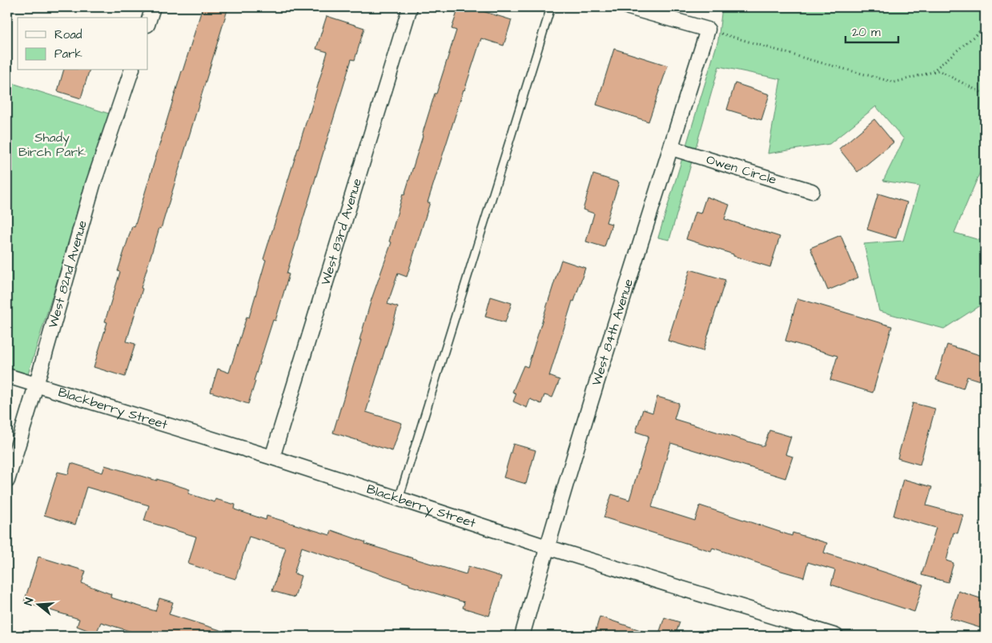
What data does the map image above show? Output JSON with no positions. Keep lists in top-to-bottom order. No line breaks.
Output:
{"streets":{"street":["Owen Circle","West 83rd Avenue","West 82nd Avenue","West 84th Avenue","Blackberry Street"]},"crossings":[["Owen Circle","West 84th Avenue"],["West 83rd Avenue","Blackberry Street"],["West 82nd Avenue","Blackberry Street"],["West 84th Avenue","Blackberry Street"]],"parks":["Shady Birch Park"],"legend":["Road","Park"],"scale_bar":"20 m","north":"left"}
